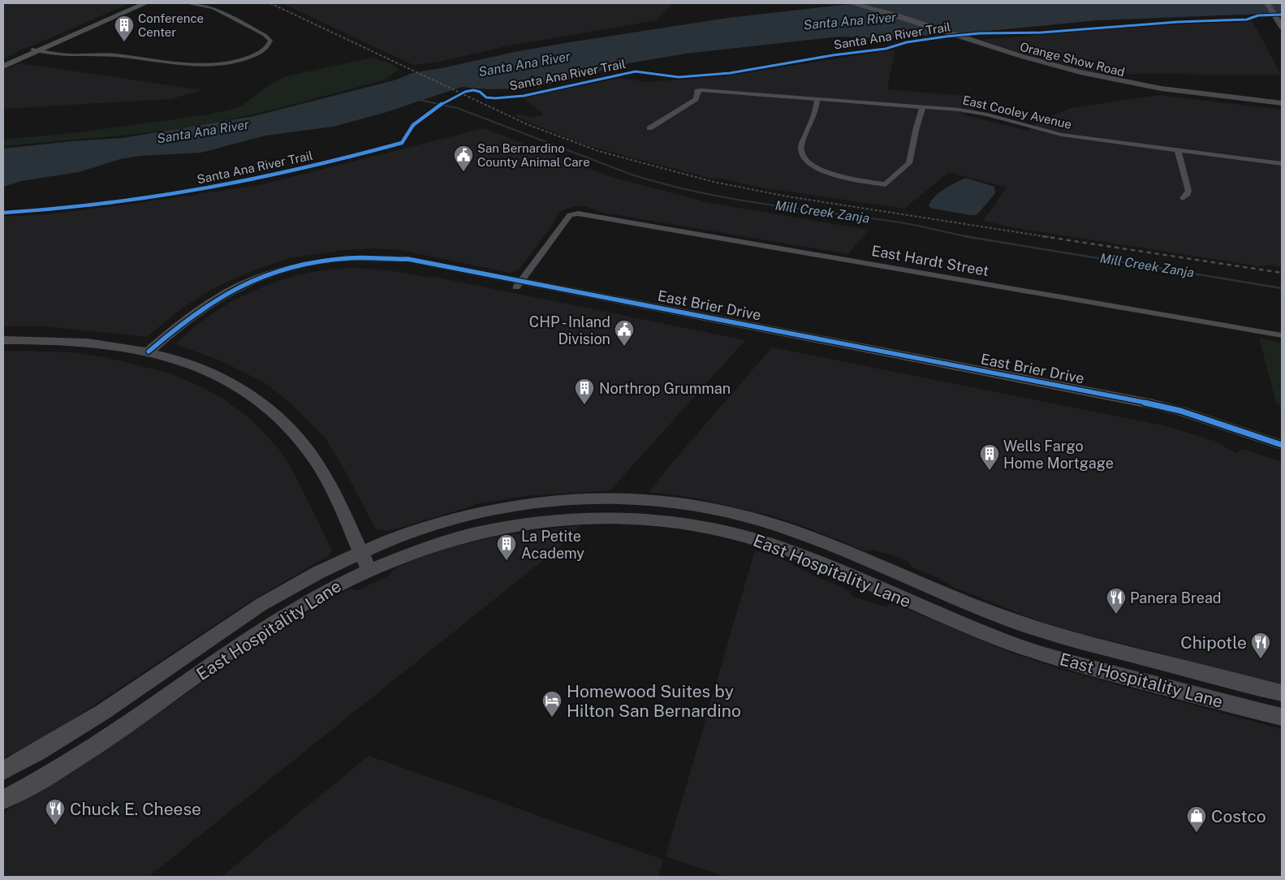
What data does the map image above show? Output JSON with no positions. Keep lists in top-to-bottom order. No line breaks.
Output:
{"streets":{"main road":["Orange Show Road","East Brier Drive","East Hospitality Lane"],"street":["East Cooley Avenue","East Hardt Street"],"cycle path":["Santa Ana River Trail"]},"crossings":[["East Hardt Street","East Brier Drive"]],"water":["Santa Ana River","Mill Creek Zanja"],"places":{"building":["Conference Center","Northrop Grumman","Wells Fargo Home Mortgage","La Petite Academy"],"public building":["San Bernardino County Animal Care","CHP - Inland Division"],"restaurant":["Panera Bread","Chipotle","Chuck E. Cheese"],"hotel":["Homewood Suites by Hilton San Bernardino"],"shop":["Costco"]}}
